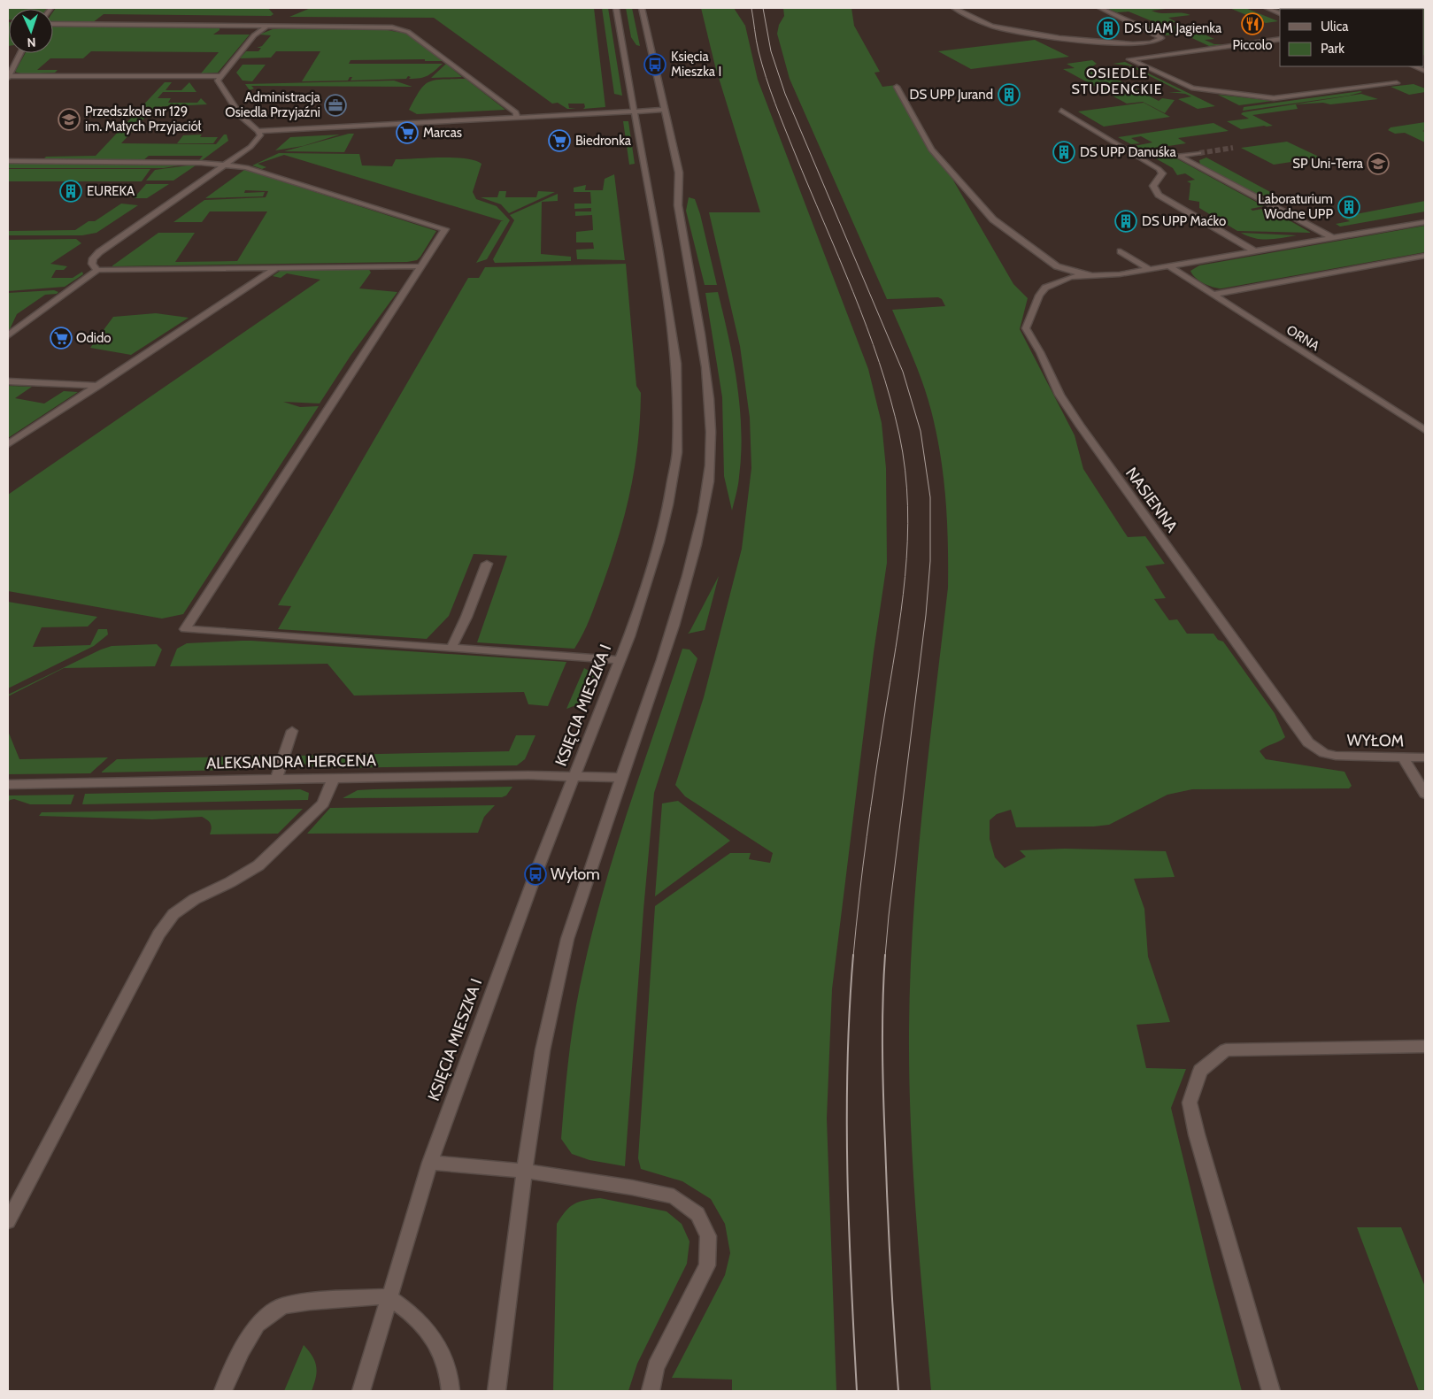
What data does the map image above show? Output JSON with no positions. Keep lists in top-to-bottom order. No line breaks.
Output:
{"streets":{"street":["ORNA","NASIENNA","KSIĘCIA MIESZKA I","WYŁOM","ALEKSANDRA HERCENA"]},"crossings":[["ORNA","NASIENNA"],["NASIENNA","WYŁOM"],["KSIĘCIA MIESZKA I","ALEKSANDRA HERCENA"]],"districts":["OSIEDLE STUDENCKIE"],"places":{"restaurant":["Piccolo"],"building":["DS UAM Jagienka","DS UPP Jurand","DS UPP Danuśka","EUREKA","Laboraturium Wodne UPP","DS UPP Maćko"],"bus stop":["Księcia Mieszka I","Wyłom"],"office":["Administracja Osiedla Przyjaźni"],"school or university":["Przedszkole nr 129 im. Małych Przyjaciół","SP Uni-Terra"],"supermarket":["Marcas","Biedronka","Odido"]},"legend":["Ulica","Park"],"north":"bottom"}
